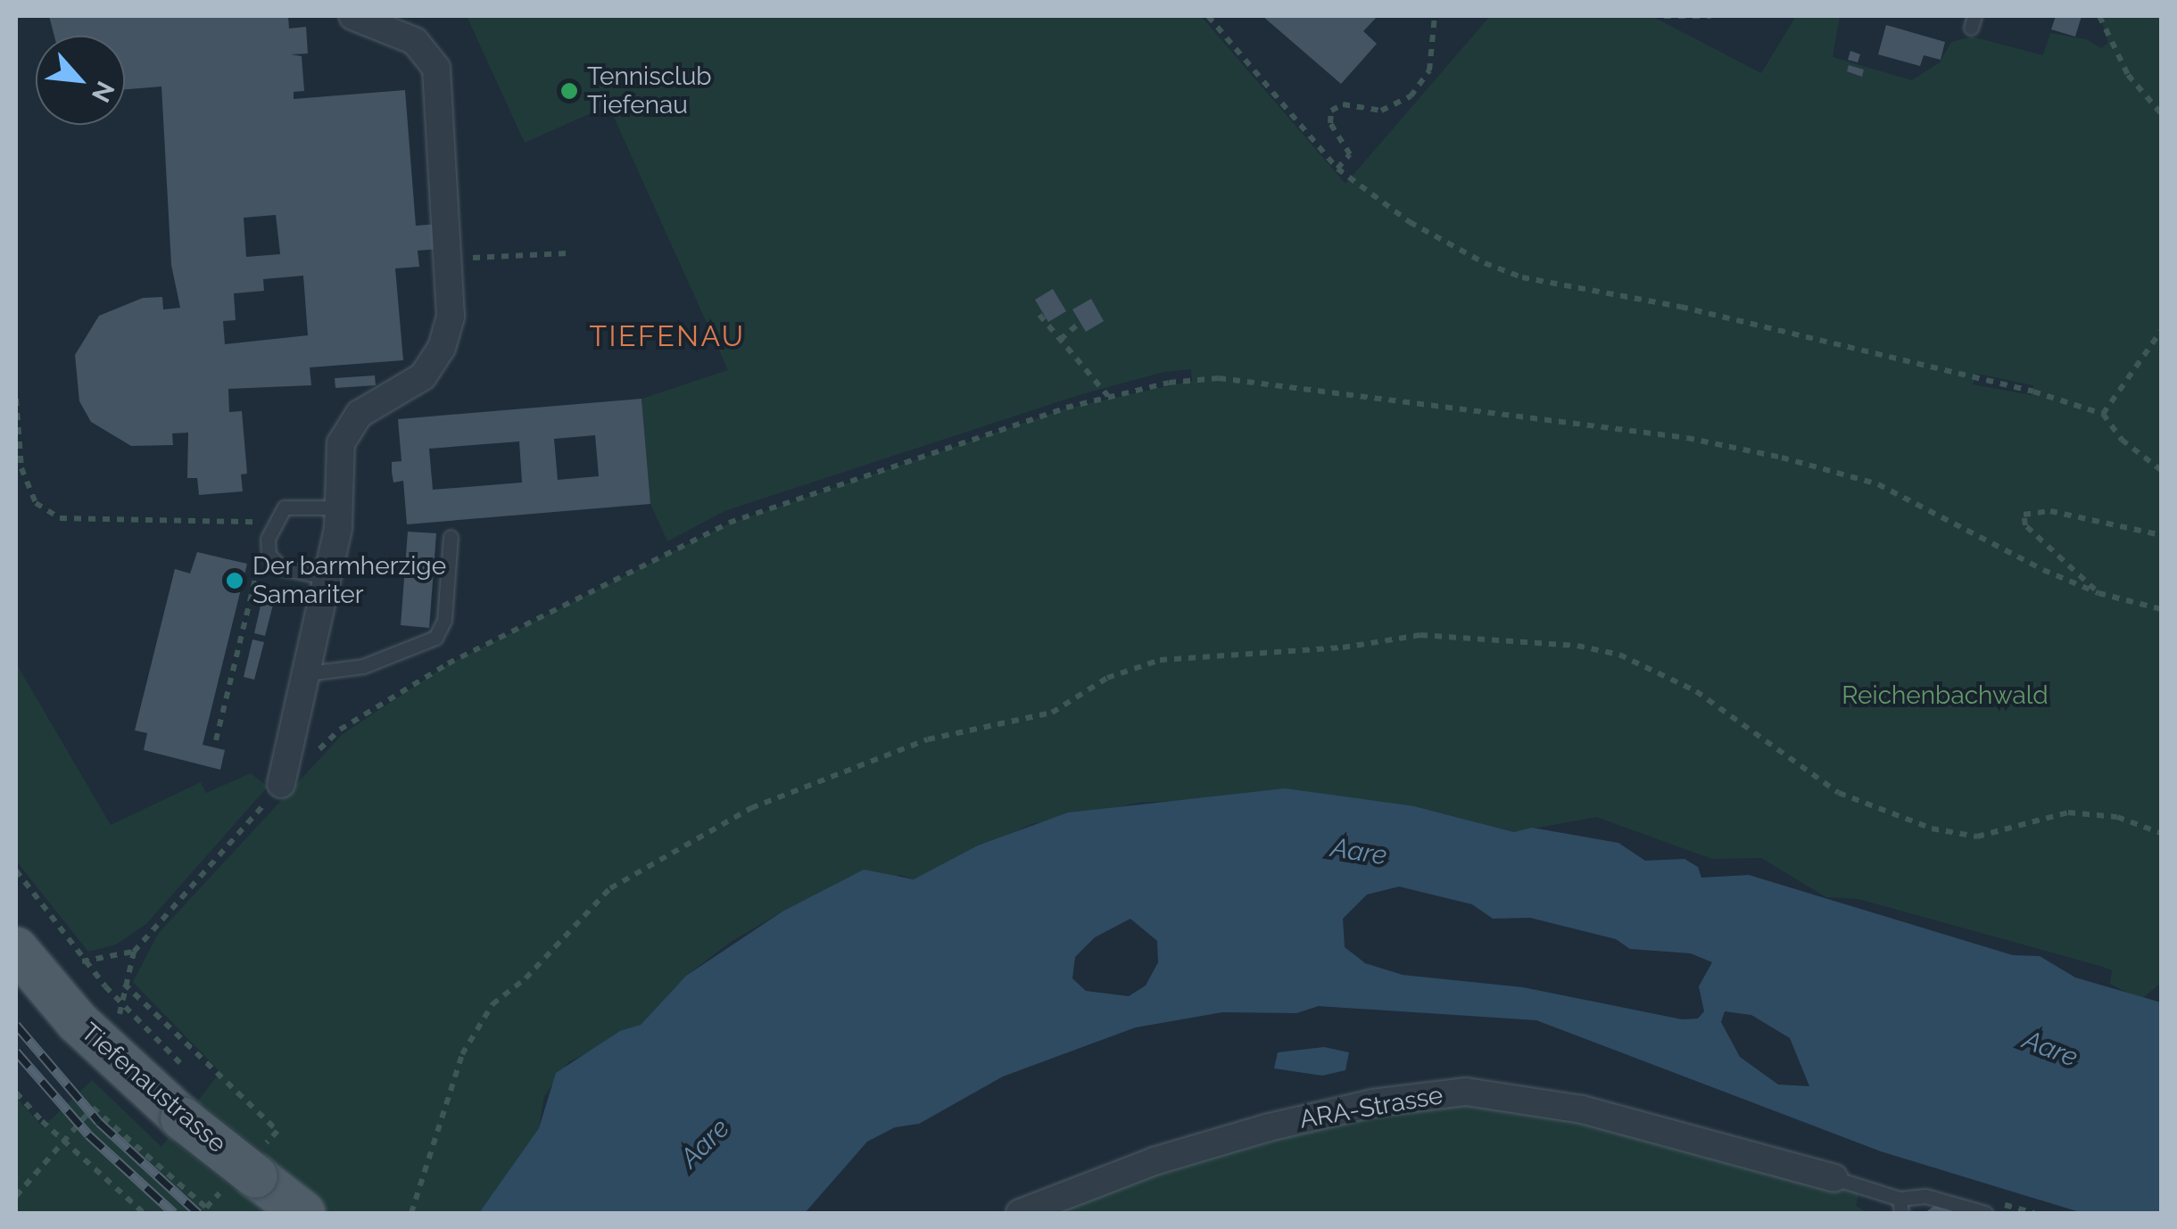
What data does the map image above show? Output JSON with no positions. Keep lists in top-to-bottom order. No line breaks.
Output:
{"streets":{"main road":["Tiefenaustrasse"],"street":["ARA-Strasse"]},"districts":["TIEFENAU"],"water":["Aare"],"parks":["Reichenbachwald"],"places":["Tennisclub Tiefenau","Der barmherzige Samariter"],"north":"bottom right"}
